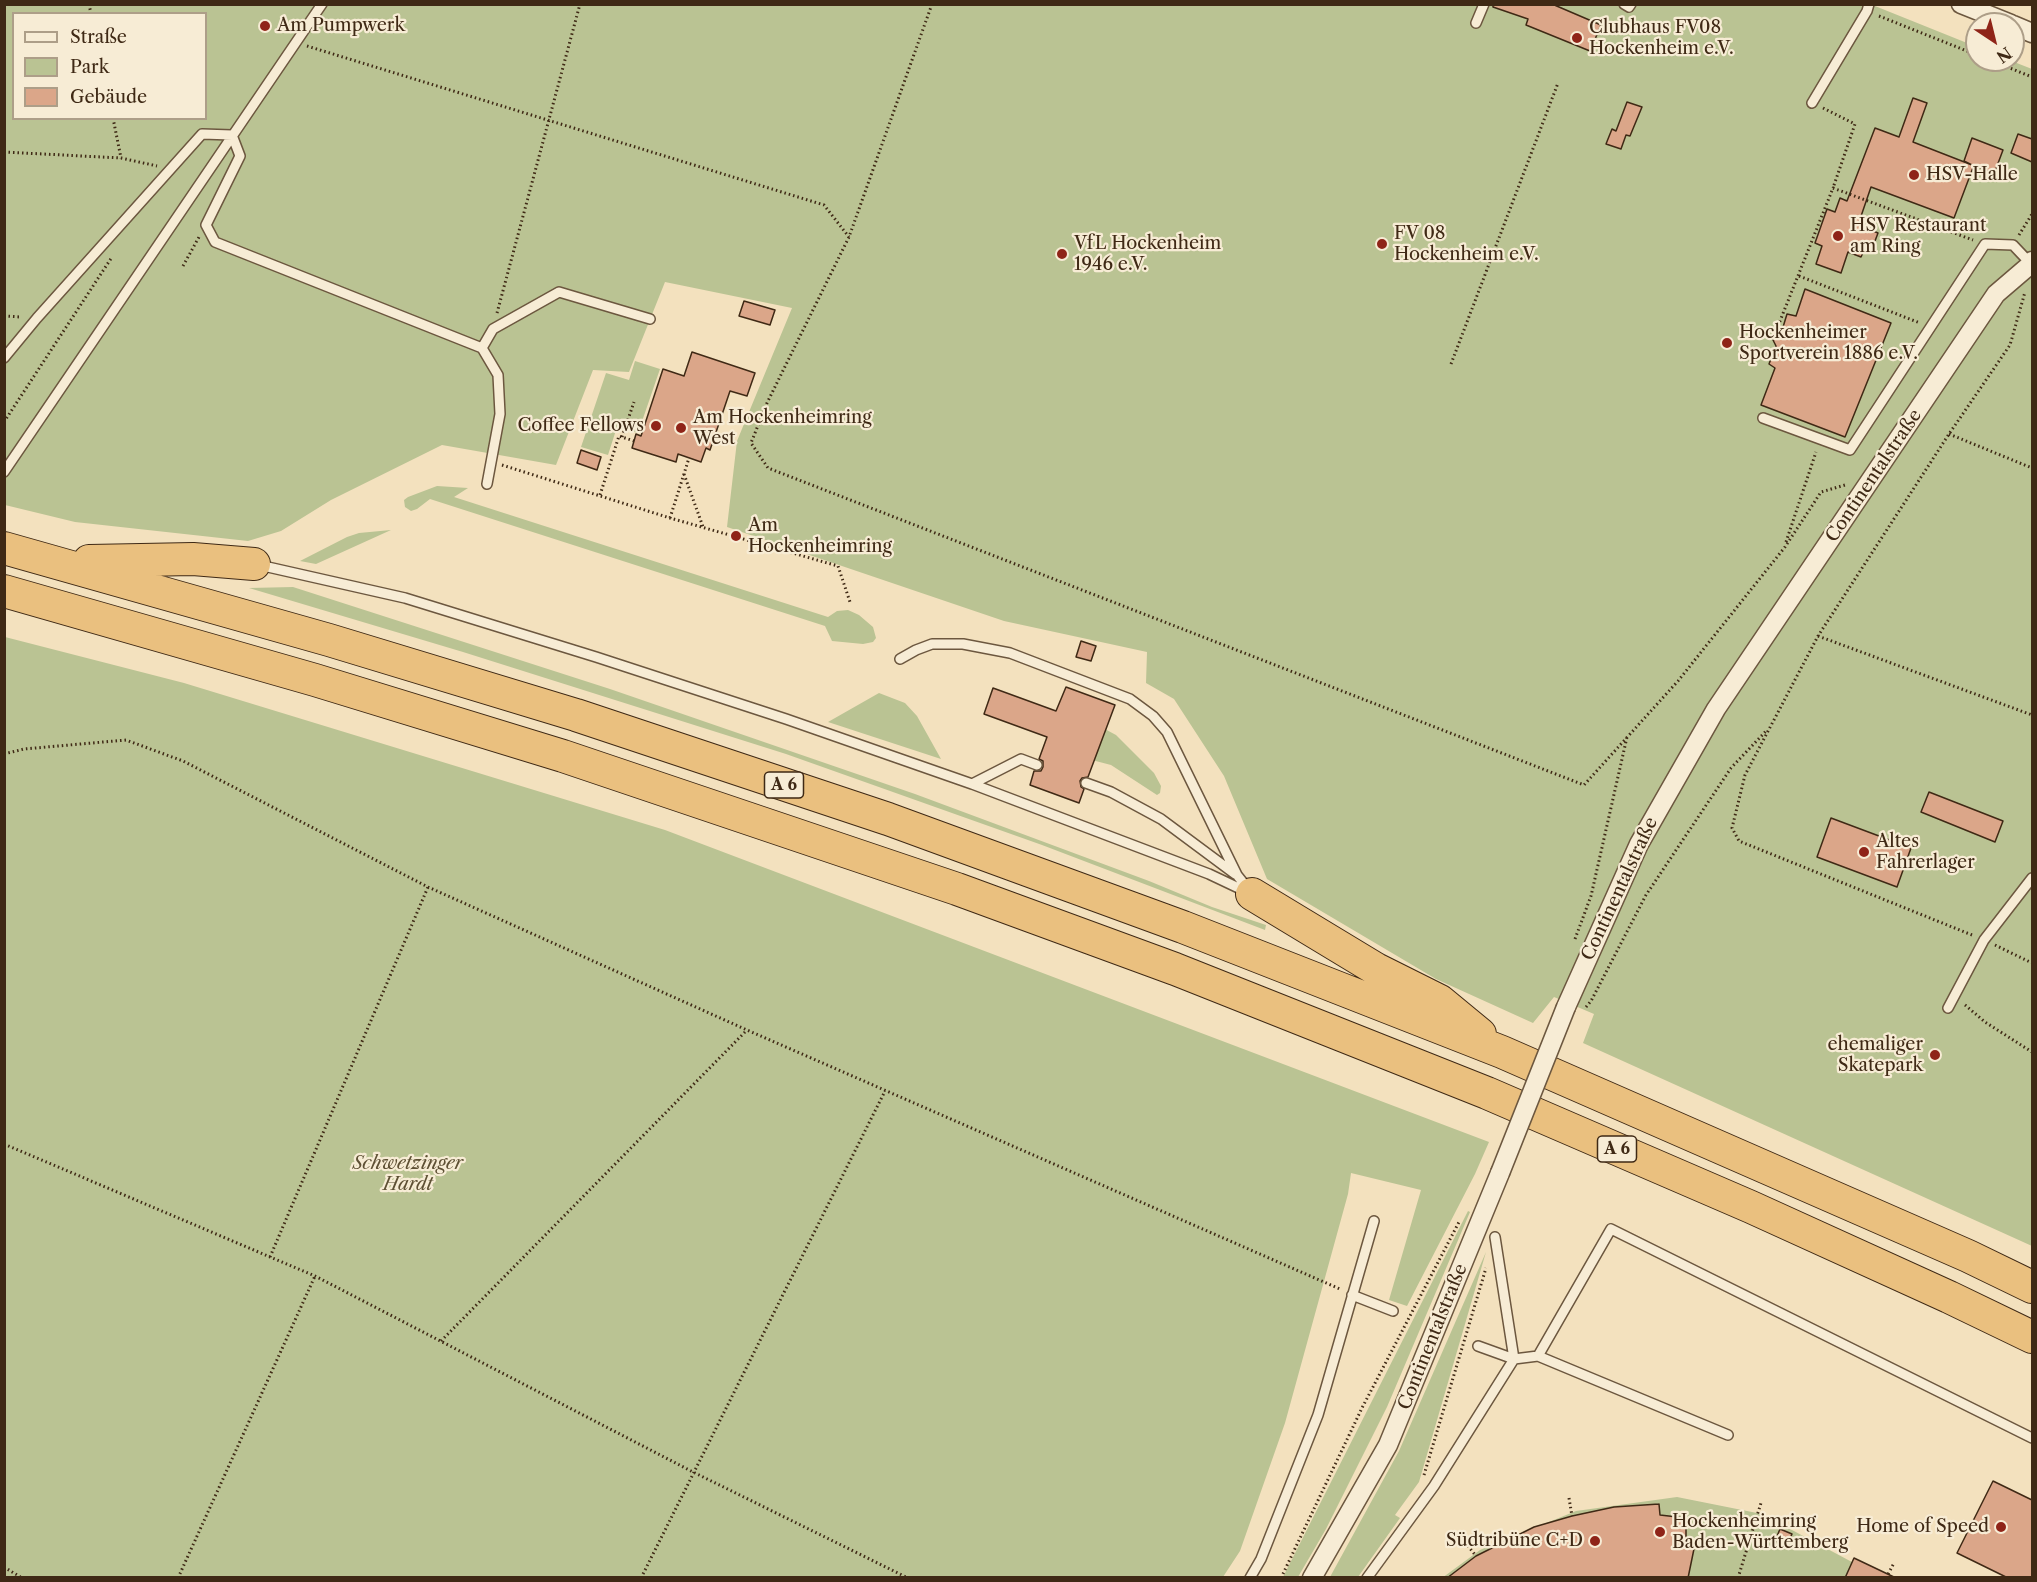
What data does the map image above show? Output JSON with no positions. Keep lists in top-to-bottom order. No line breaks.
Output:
{"streets":{"highway":["A 6"],"street":["Continentalstraße"]},"parks":["Schwetzinger Hardt"],"places":["Am Pumpwerk","Clubhaus FV08 Hockenheim e.V.","HSV-Halle","HSV Restaurant am Ring","FV 08 Hockenheim e.V.","VfL Hockenheim 1946 e.V.","Hockenheimer Sportverein 1886 e.V.","Coffee Fellows","Am Hockenheimring West","Am Hockenheimring","Altes Fahrerlager","ehemaliger Skatepark","Home of Speed","Hockenheimring Baden-Württemberg","Südtribüne C+D"],"legend":["Straße","Park","Gebäude"],"north":"bottom right"}
